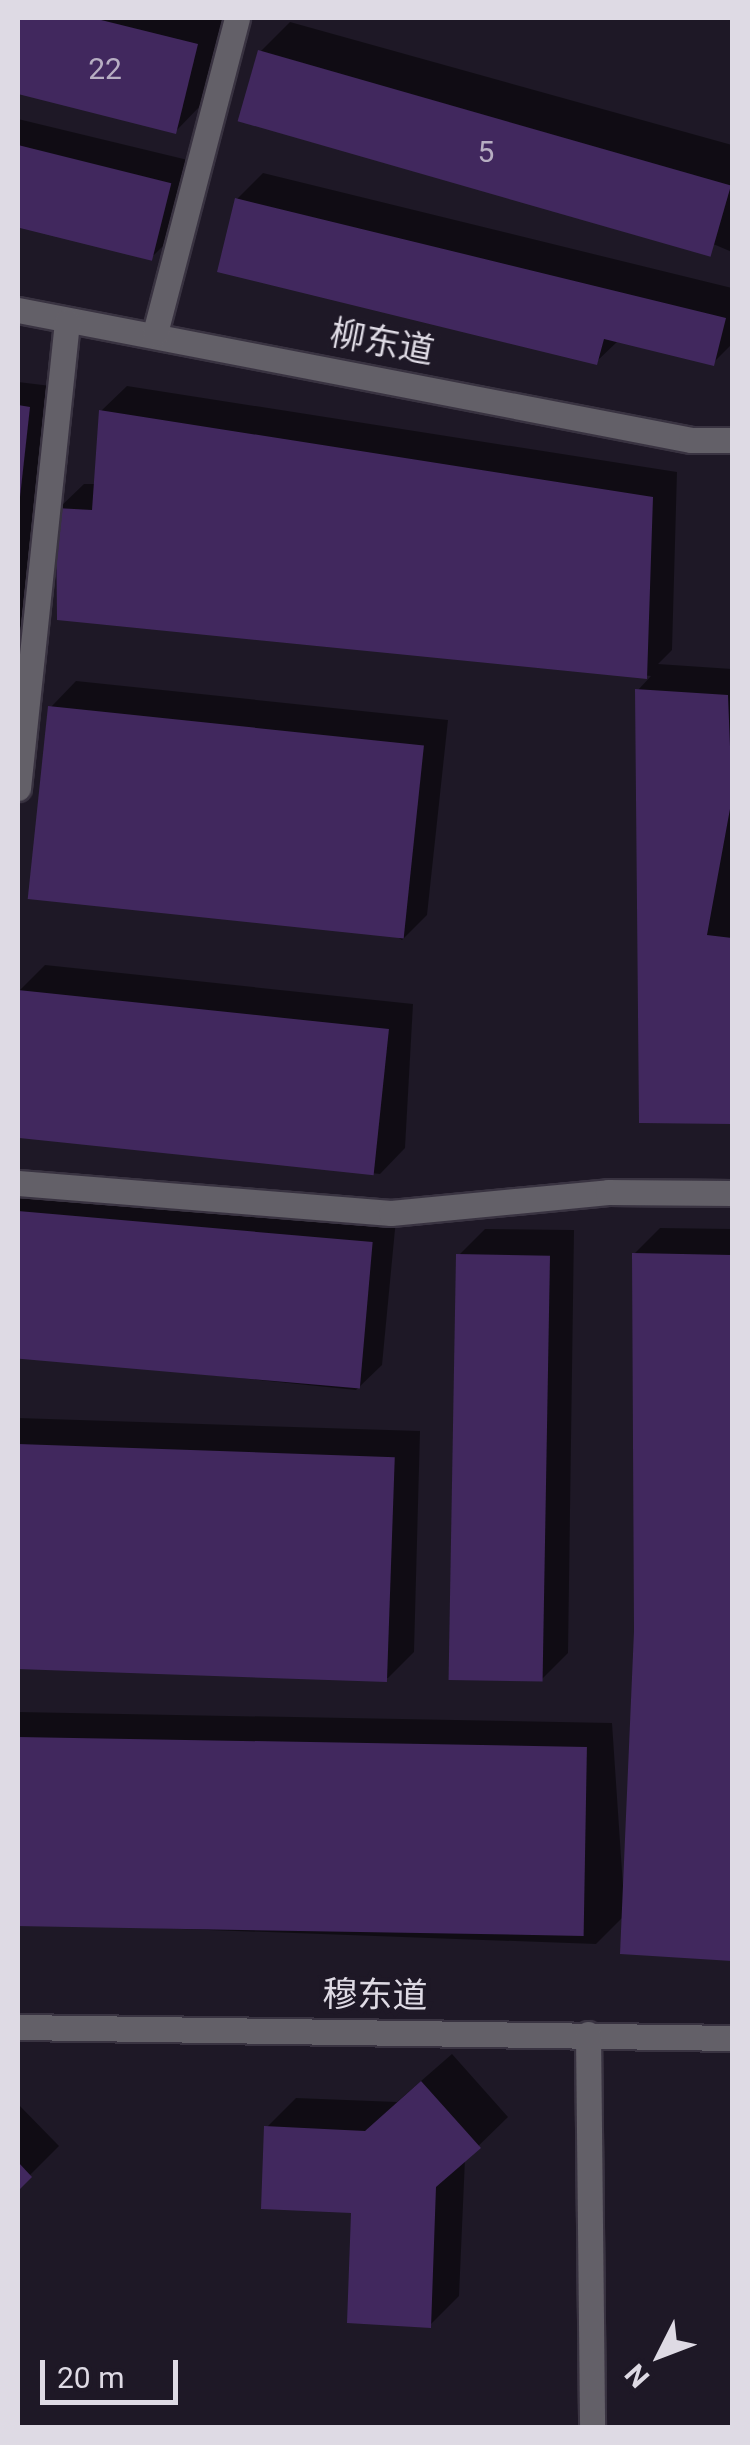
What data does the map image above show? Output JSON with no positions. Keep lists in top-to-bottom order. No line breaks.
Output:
{"streets":{"street":["柳东道","穆东道"]},"house_numbers":["22","5"],"scale_bar":"20 m","north":"bottom left"}
